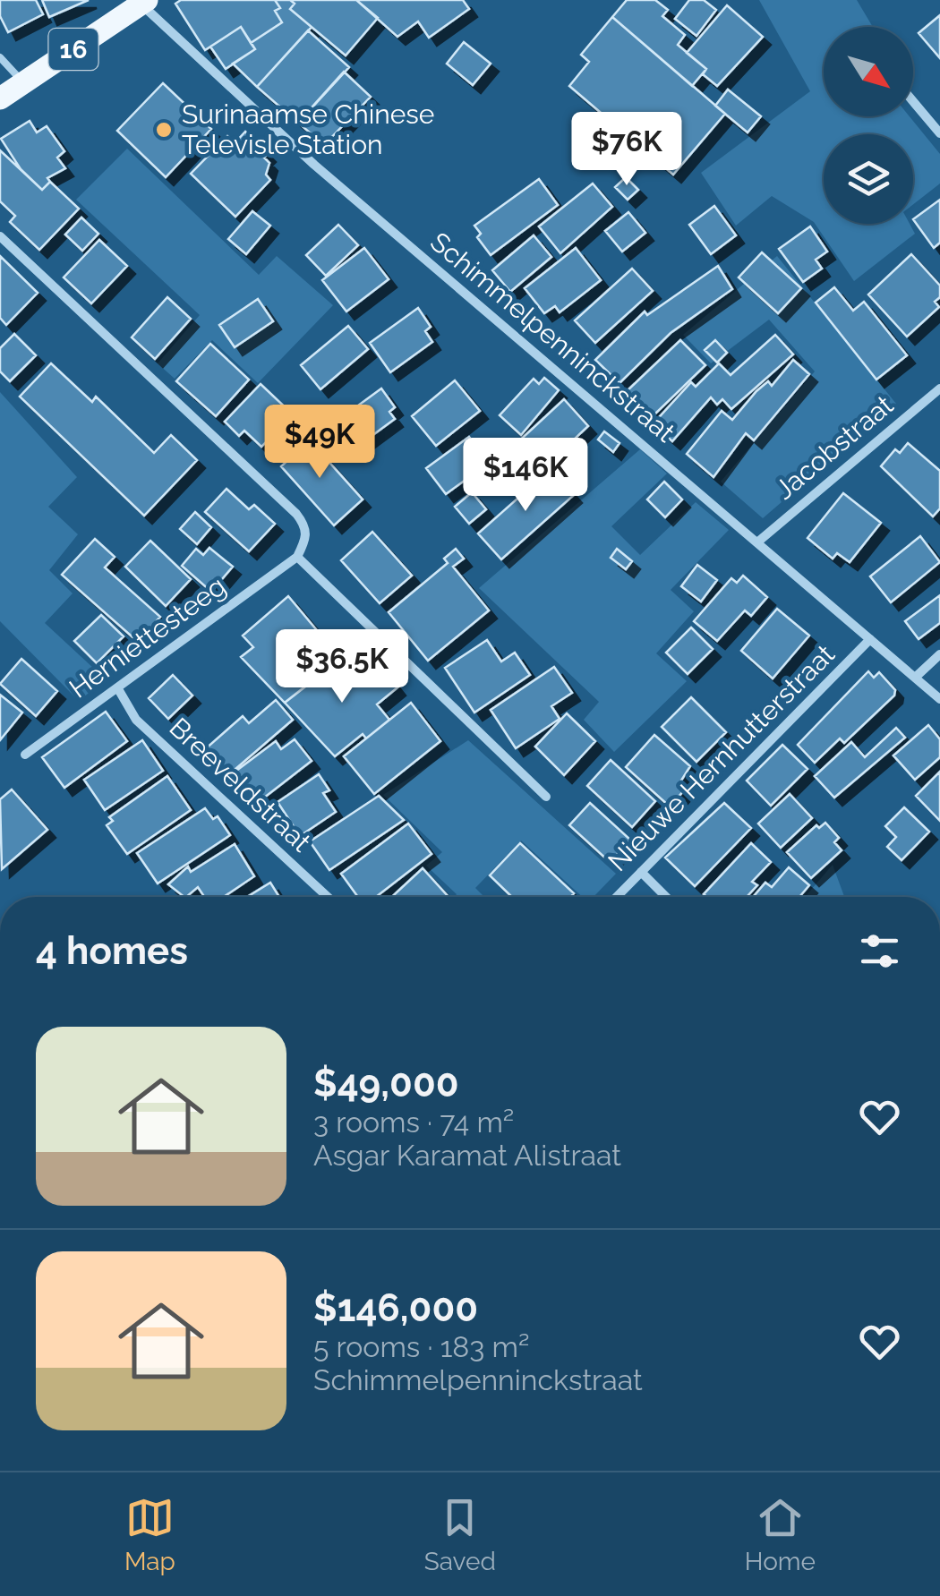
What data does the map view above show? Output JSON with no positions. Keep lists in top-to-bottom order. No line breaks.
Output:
{"streets":{"main road":["16"],"street":["Schimmelpenninckstraat","Jacobstraat","Herniettesteeg","Nieuwe Hernhutterstraat","Breeveldstraat"]},"crossings":[["16","Schimmelpenninckstraat"],["Schimmelpenninckstraat","Jacobstraat"],["Schimmelpenninckstraat","Nieuwe Hernhutterstraat"],["Herniettesteeg","Breeveldstraat"]],"places":["Surinaamse Chinese Televisle Station"],"north":"bottom right","page":{"price":["$76K","$49K","$146K","$36.5K"],"heading":"4 homes","list":[{"name":"$49,000","note":"3 rooms · 74 m² · Asgar Karamat Alistraat"},{"name":"$146,000","note":"5 rooms · 183 m² · Schimmelpenninckstraat"}],"tabs":["Map","Saved","Home"]}}
